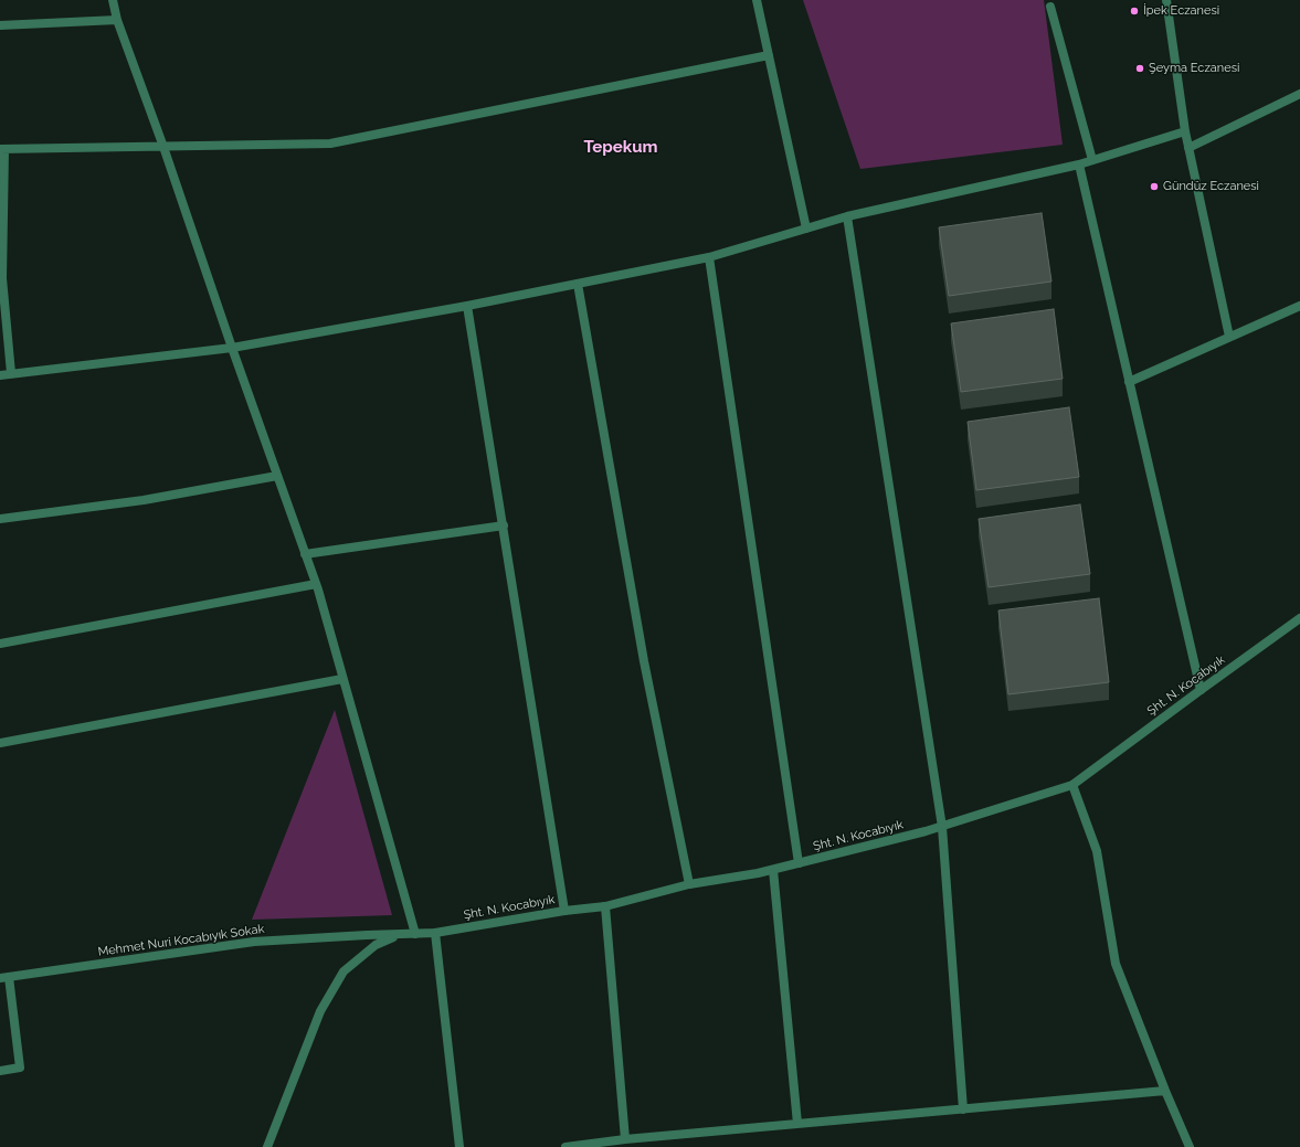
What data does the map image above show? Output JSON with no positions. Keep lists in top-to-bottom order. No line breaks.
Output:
{"streets":{"street":["Şht. N. Kocabıyık","Mehmet Nuri Kocabıyık Sokak"]},"crossings":[["Şht. N. Kocabıyık","Mehmet Nuri Kocabıyık Sokak"]],"districts":["Tepekum"],"places":["İpek Eczanesi","Şeyma Eczanesi","Gündüz Eczanesi"]}
